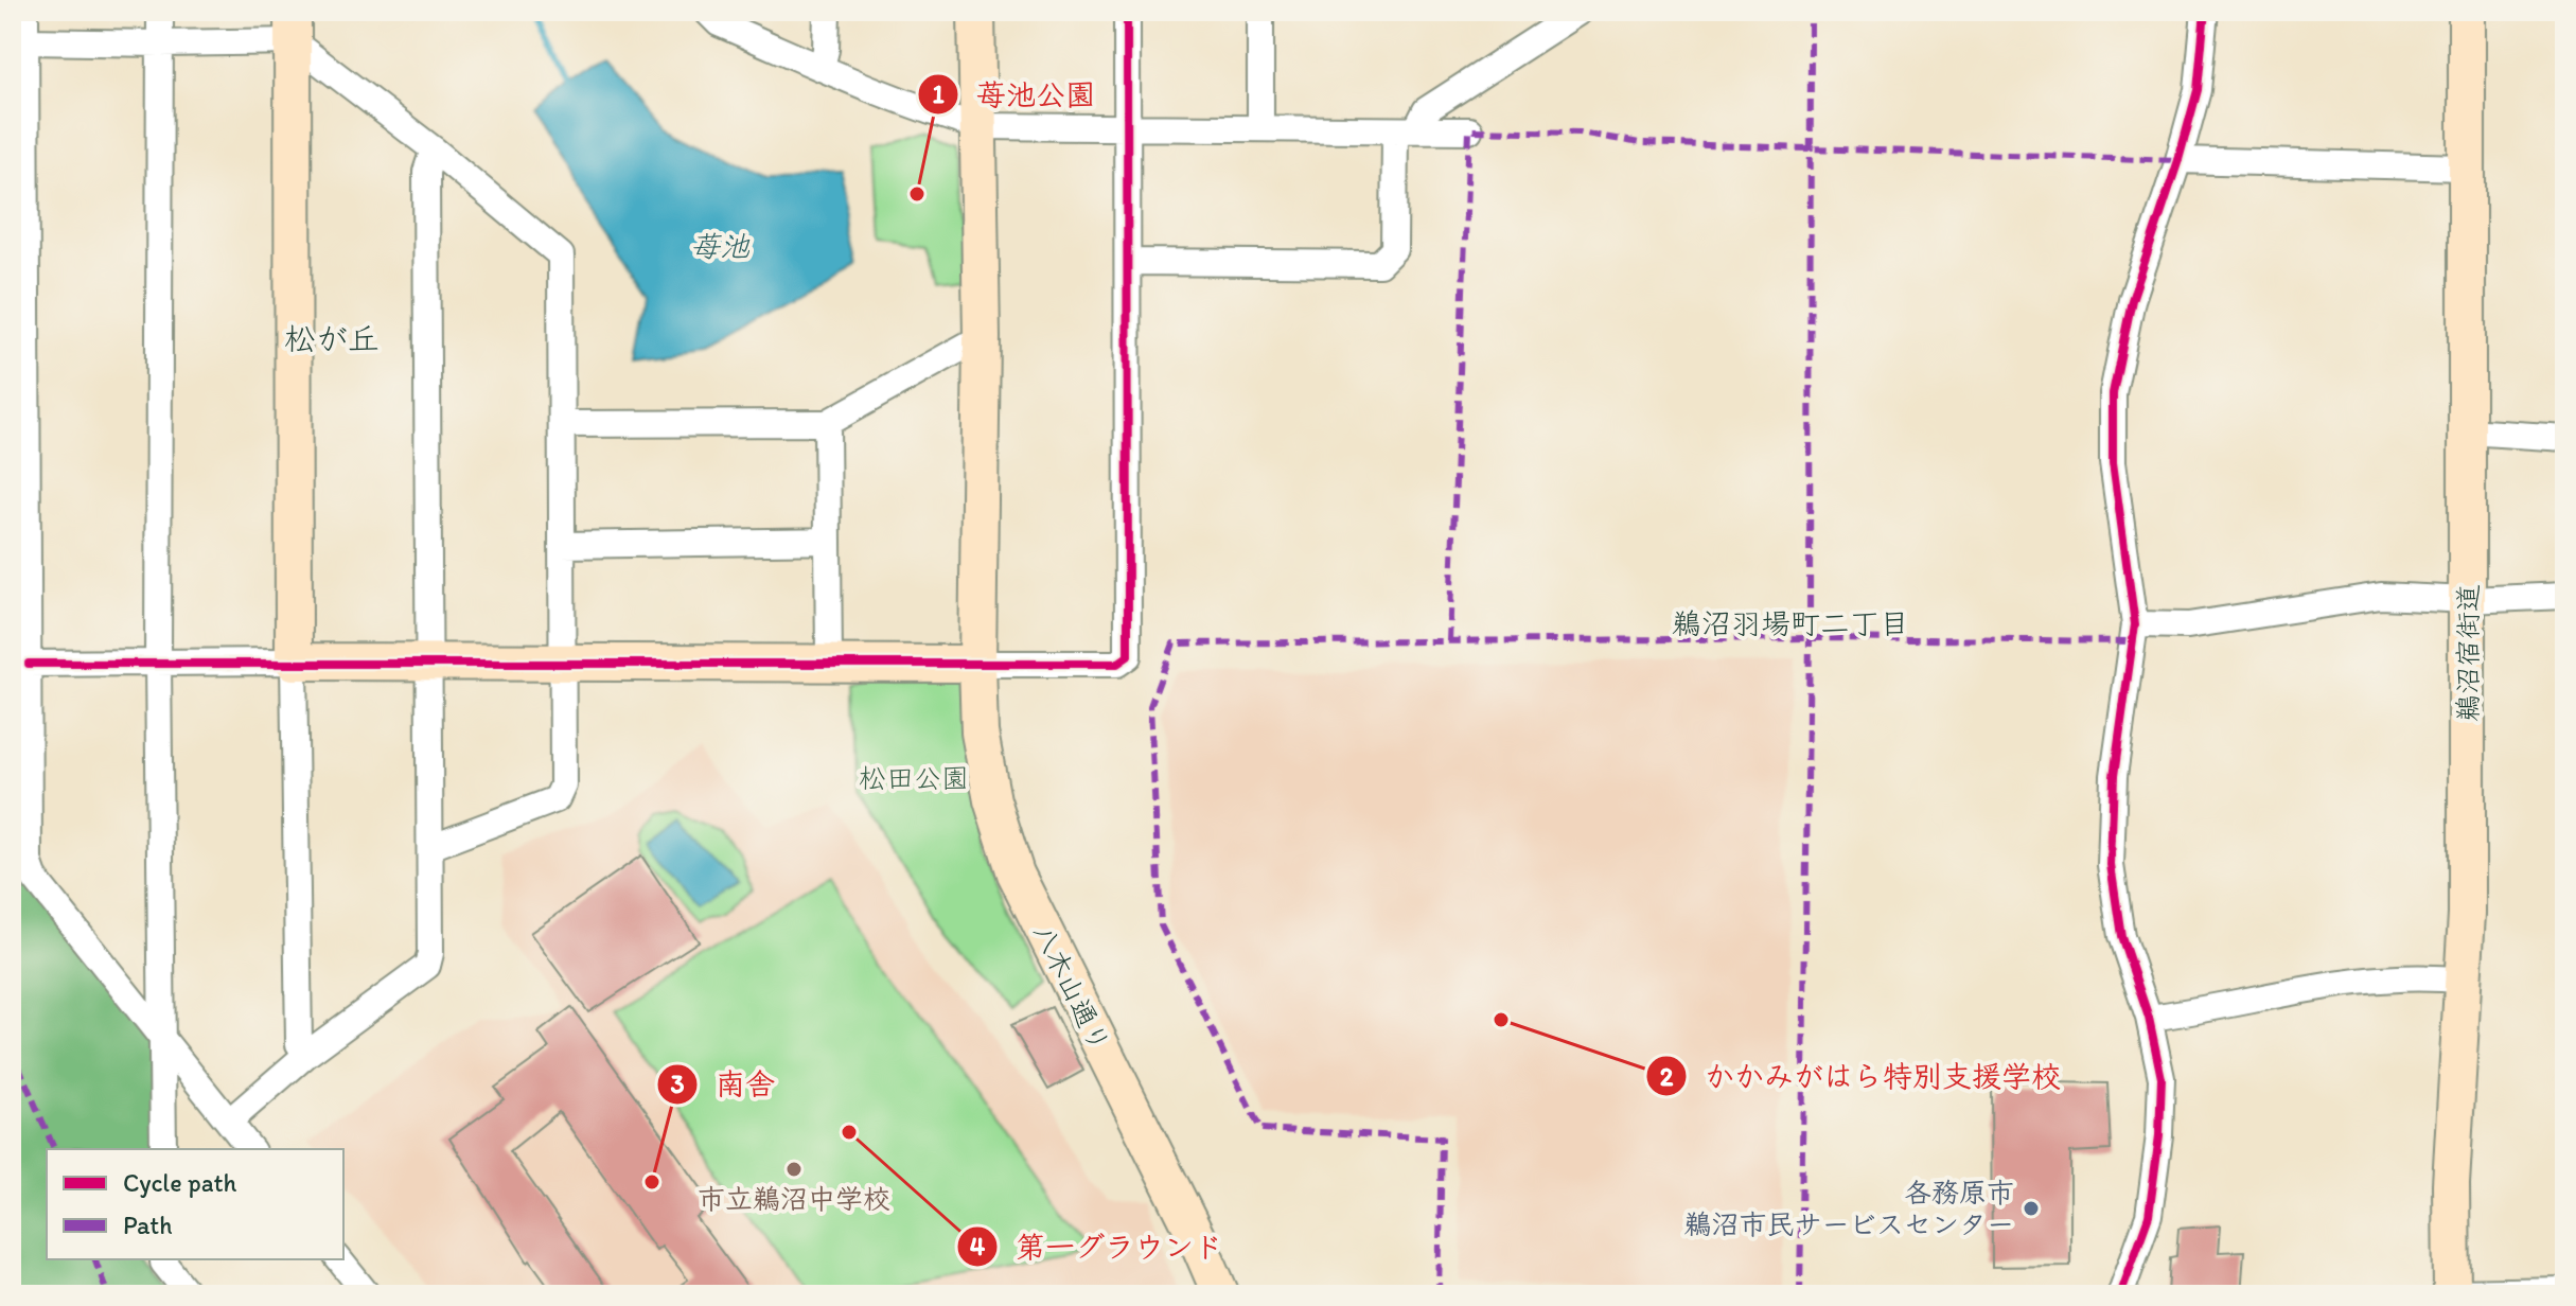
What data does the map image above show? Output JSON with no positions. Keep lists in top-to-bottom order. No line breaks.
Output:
{"streets":{"street":["鵜沼宿街道","八木山通り"]},"districts":["松が丘","鵜沼羽場町二丁目"],"water":["苺池"],"parks":["松田公園"],"places":["苺池公園","かかみがはら特別支援学校","第一グラウンド","市立鵜沼中学校","南舎","各務原市 鵜沼市民サービスセンター"],"legend":["Cycle path","Path"]}
